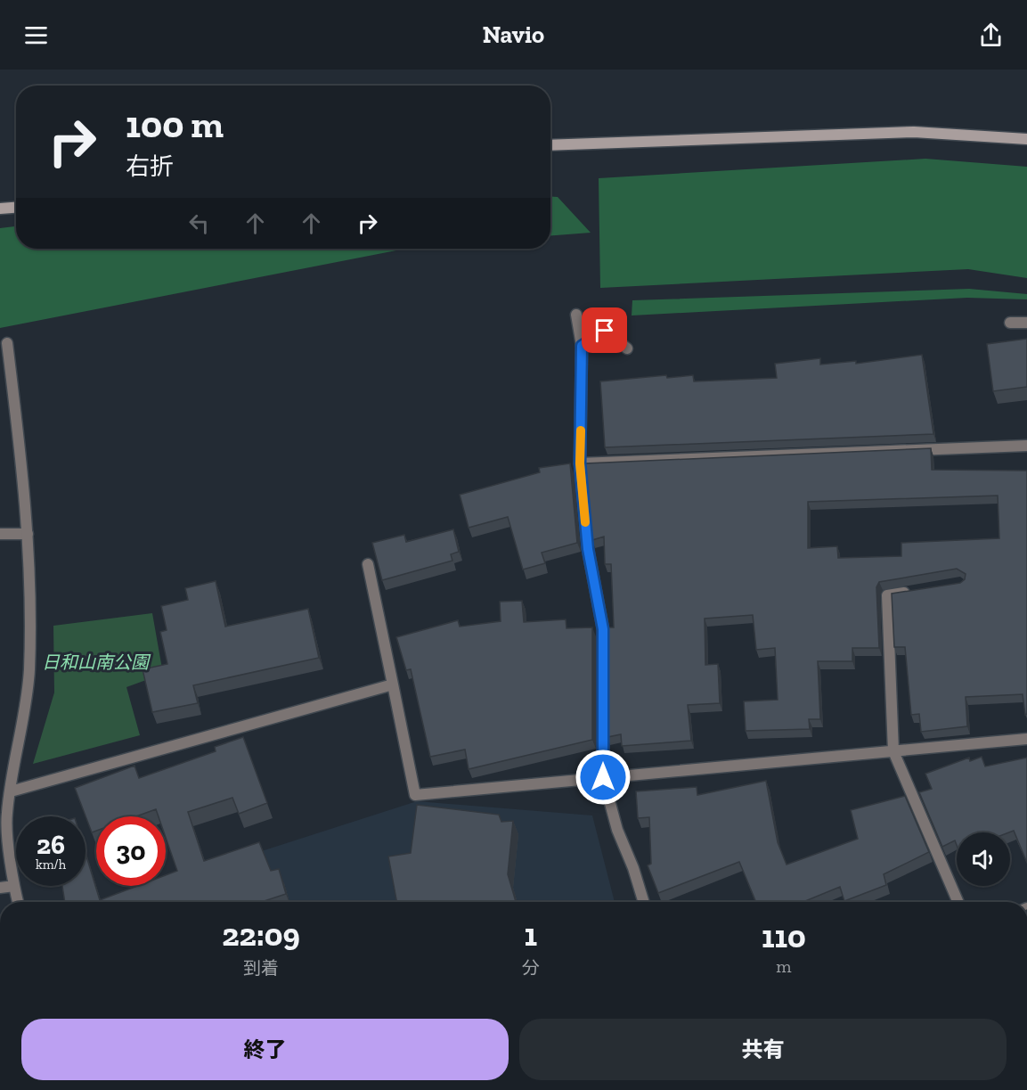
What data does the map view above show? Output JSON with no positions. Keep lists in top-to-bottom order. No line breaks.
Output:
{"parks":["日和山南公園"],"page":{"header":"Navio","turn":["100 m","右折"],"speed":"26 km/h","limit":"30","eta":["22:09","到着","1","分","110","m"],"buttons":["終了","共有"]}}
